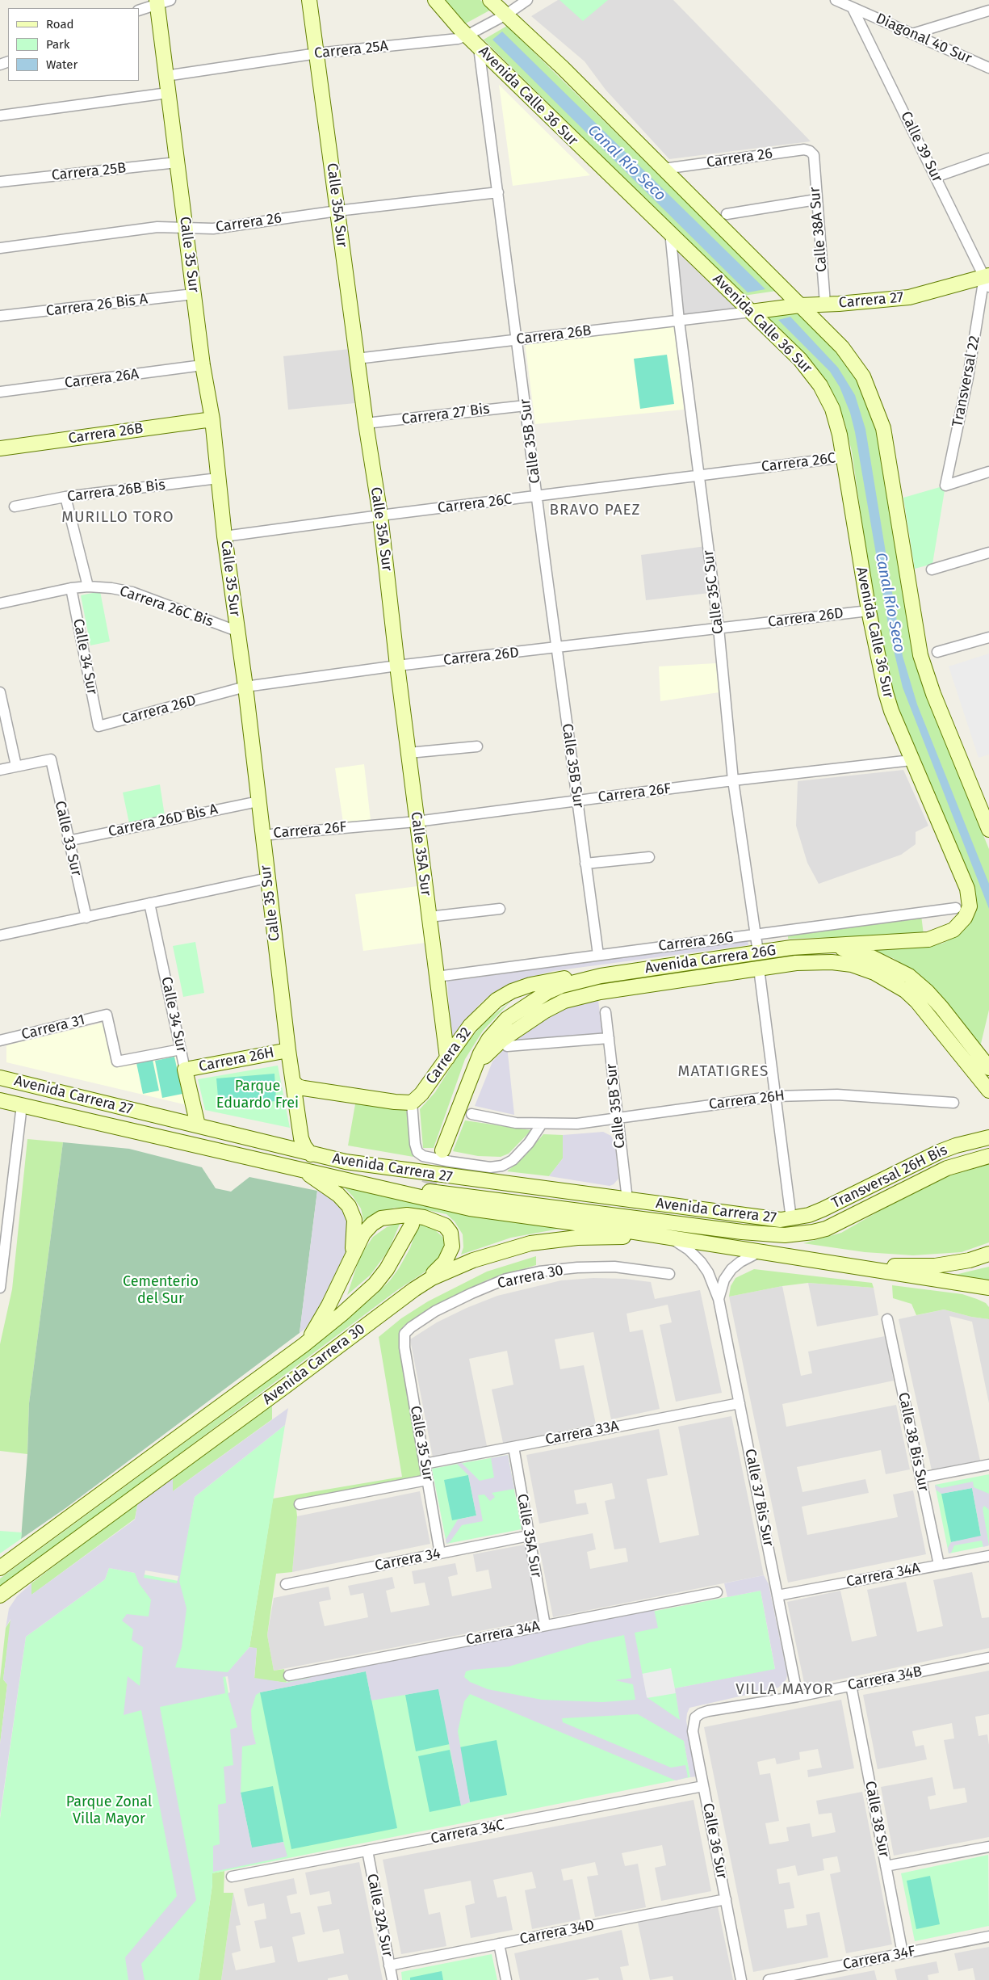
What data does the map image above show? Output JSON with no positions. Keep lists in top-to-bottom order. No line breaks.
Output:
{"streets":{"main road":["Avenida Calle 36 Sur","Calle 35A Sur","Calle 35 Sur","Carrera 27","Carrera 26B","Calle 34 Sur","Avenida Carrera 26G","Carrera 32","Carrera 26H","Avenida Carrera 27","Transversal 26H Bis","Avenida Carrera 30"],"street":["Diagonal 40 Sur","Carrera 25A","Calle 39 Sur","Carrera 26","Carrera 25B","Calle 38A Sur","Carrera 26 Bis A","Carrera 26A","Transversal 22","Carrera 27 Bis","Calle 35B Sur","Carrera 26C","Carrera 26B Bis","Calle 35C Sur","Carrera 26C Bis","Carrera 26D","Carrera 26F","Carrera 26D Bis A","Calle 33 Sur","Carrera 26G","Carrera 31","Carrera 30","Carrera 33A","Calle 38 Bis Sur","Calle 37 Bis Sur","Carrera 34","Carrera 34A","Carrera 34B","Calle 38 Sur","Carrera 34C","Calle 36 Sur","Calle 32A Sur","Carrera 34D","Carrera 34F"]},"crossings":[["Diagonal 40 Sur","Calle 39 Sur"],["Carrera 25A","Avenida Calle 36 Sur"],["Carrera 25A","Calle 35A Sur"],["Carrera 25A","Calle 35 Sur"],["Avenida Calle 36 Sur","Carrera 27"],["Avenida Calle 36 Sur","Carrera 26B"],["Avenida Calle 36 Sur","Calle 35B Sur"],["Avenida Calle 36 Sur","Carrera 26C"],["Avenida Calle 36 Sur","Calle 35C Sur"],["Avenida Calle 36 Sur","Carrera 26D"],["Avenida Calle 36 Sur","Carrera 26F"],["Avenida Calle 36 Sur","Carrera 26G"],["Avenida Calle 36 Sur","Avenida Carrera 26G"],["Calle 39 Sur","Carrera 27"],["Calle 39 Sur","Transversal 22"],["Carrera 26","Calle 35A Sur"],["Carrera 26","Calle 38A Sur"],["Carrera 26","Calle 35 Sur"],["Carrera 26","Calle 35B Sur"],["Carrera 25B","Calle 35 Sur"],["Calle 35A Sur","Carrera 26B"],["Calle 35A Sur","Carrera 27 Bis"],["Calle 35A Sur","Carrera 26C"],["Calle 35A Sur","Carrera 26D"],["Calle 35A Sur","Carrera 26F"],["Calle 35A Sur","Carrera 26G"],["Calle 35A Sur","Carrera 32"],["Calle 35A Sur","Carrera 33A"],["Calle 35A Sur","Carrera 34"],["Calle 35A Sur","Carrera 34A"],["Calle 38A Sur","Carrera 27"],["Calle 35 Sur","Carrera 26 Bis A"],["Calle 35 Sur","Carrera 26B"],["Calle 35 Sur","Carrera 26A"],["Calle 35 Sur","Carrera 26C"],["Calle 35 Sur","Carrera 26B Bis"],["Calle 35 Sur","Carrera 26C Bis"],["Calle 35 Sur","Carrera 26D"],["Calle 35 Sur","Carrera 26F"],["Calle 35 Sur","Carrera 26D Bis A"],["Calle 35 Sur","Carrera 26H"],["Calle 35 Sur","Avenida Carrera 27"],["Calle 35 Sur","Carrera 30"],["Calle 35 Sur","Carrera 33A"],["Calle 35 Sur","Carrera 34"],["Carrera 27","Carrera 26B"],["Carrera 27","Transversal 22"],["Carrera 26B","Calle 35B Sur"],["Carrera 26B","Calle 35C Sur"],["Carrera 27 Bis","Calle 35B Sur"],["Calle 35B Sur","Carrera 26C"],["Calle 35B Sur","Carrera 26D"],["Calle 35B Sur","Carrera 26F"],["Calle 35B Sur","Carrera 26G"],["Calle 35B Sur","Carrera 26H"],["Calle 35B Sur","Avenida Carrera 27"],["Carrera 26C","Calle 35C Sur"],["Calle 35C Sur","Carrera 26D"],["Calle 35C Sur","Carrera 26F"],["Calle 35C Sur","Carrera 26G"],["Calle 35C Sur","Avenida Carrera 26G"],["Carrera 26C Bis","Calle 34 Sur"],["Carrera 26D","Calle 34 Sur"],["Calle 34 Sur","Carrera 31"],["Calle 34 Sur","Carrera 26H"],["Calle 34 Sur","Avenida Carrera 27"],["Carrera 26D Bis A","Calle 33 Sur"],["Carrera 26G","Avenida Carrera 26G"],["Avenida Carrera 26G","Carrera 32"],["Avenida Carrera 27","Transversal 26H Bis"],["Avenida Carrera 27","Avenida Carrera 30"],["Avenida Carrera 27","Calle 37 Bis Sur"],["Avenida Carrera 30","Calle 37 Bis Sur"],["Carrera 33A","Calle 37 Bis Sur"],["Calle 38 Bis Sur","Carrera 34A"],["Calle 37 Bis Sur","Carrera 34A"],["Calle 37 Bis Sur","Carrera 34B"],["Carrera 34B","Calle 38 Sur"],["Carrera 34B","Calle 36 Sur"],["Calle 38 Sur","Carrera 34F"],["Carrera 34C","Calle 36 Sur"],["Carrera 34C","Calle 32A Sur"],["Calle 36 Sur","Carrera 34D"],["Calle 32A Sur","Carrera 34D"]],"districts":["BRAVO PAEZ","MURILLO TORO","MATATIGRES","VILLA MAYOR"],"water":["Canal Río Seco"],"parks":["Parque Eduardo Frei","Cementerio del Sur","Parque Zonal Villa Mayor"],"legend":["Road","Park","Water"]}
